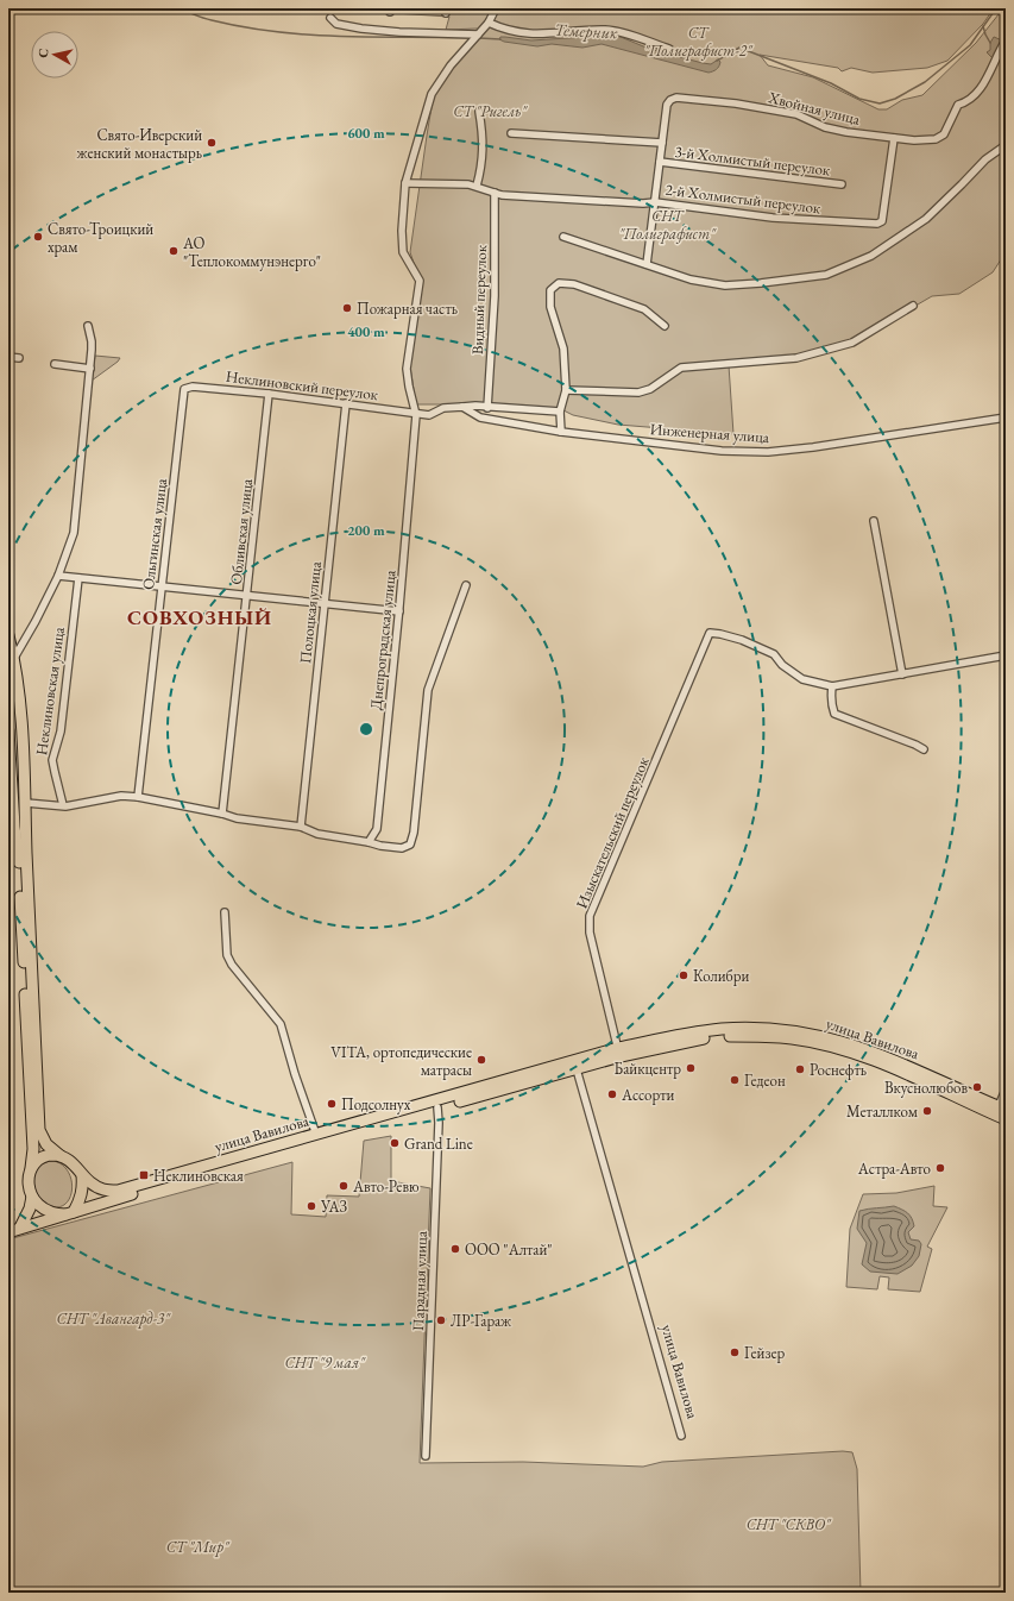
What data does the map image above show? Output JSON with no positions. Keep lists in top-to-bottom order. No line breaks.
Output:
{"streets":{"main road":["улица Вавилова"],"street":["Хвойная улица","3-й Холмистый переулок","2-й Холмистый переулок","Видный переулок","Неклиновский переулок","Инженерная улица","Обливская улица","Ольгинская улица","Полоцкая улица","Днепроградская улица","Неклиновская улица","Изыскательский переулок","Парадная улица"]},"crossings":[["Хвойная улица","3-й Холмистый переулок"],["Хвойная улица","2-й Холмистый переулок"],["2-й Холмистый переулок","Видный переулок"],["2-й Холмистый переулок","Днепроградская улица"],["Неклиновский переулок","Обливская улица"],["Неклиновский переулок","Ольгинская улица"],["Неклиновский переулок","Полоцкая улица"],["Неклиновский переулок","Днепроградская улица"],["Неклиновская улица","улица Вавилова"],["Изыскательский переулок","улица Вавилова"],["улица Вавилова","Парадная улица"]],"districts":["СОВХОЗНЫЙ"],"water":["Темерник"],"parks":["СТ \"Полиграфист-2\"","СТ \"Ригель\"","СНТ \"Полиграфист\"","СНТ \"Авангард-3\"","СНТ \"9 мая\"","СНТ \"СКВО\"","СТ \"Мир\""],"places":{"other":["Свято-Иверский женский монастырь","Свято-Троицкий храм","АО \"Теплокоммунэнерго\"","Пожарная часть","Колибри","VITA, ортопедические матрасы","Байкцентр","Роснефть","Гедеон","Вкуснолюбов","Ассорти","Подсолнух","Металлком","Grand Line","Астра-Авто","Авто-Ревю","УАЗ","ООО \"Алтай\"","ЛР-Гараж","Гейзер"],"transit":["Неклиновская"]},"north":"left","rings":["600 m","400 m","200 m"]}
